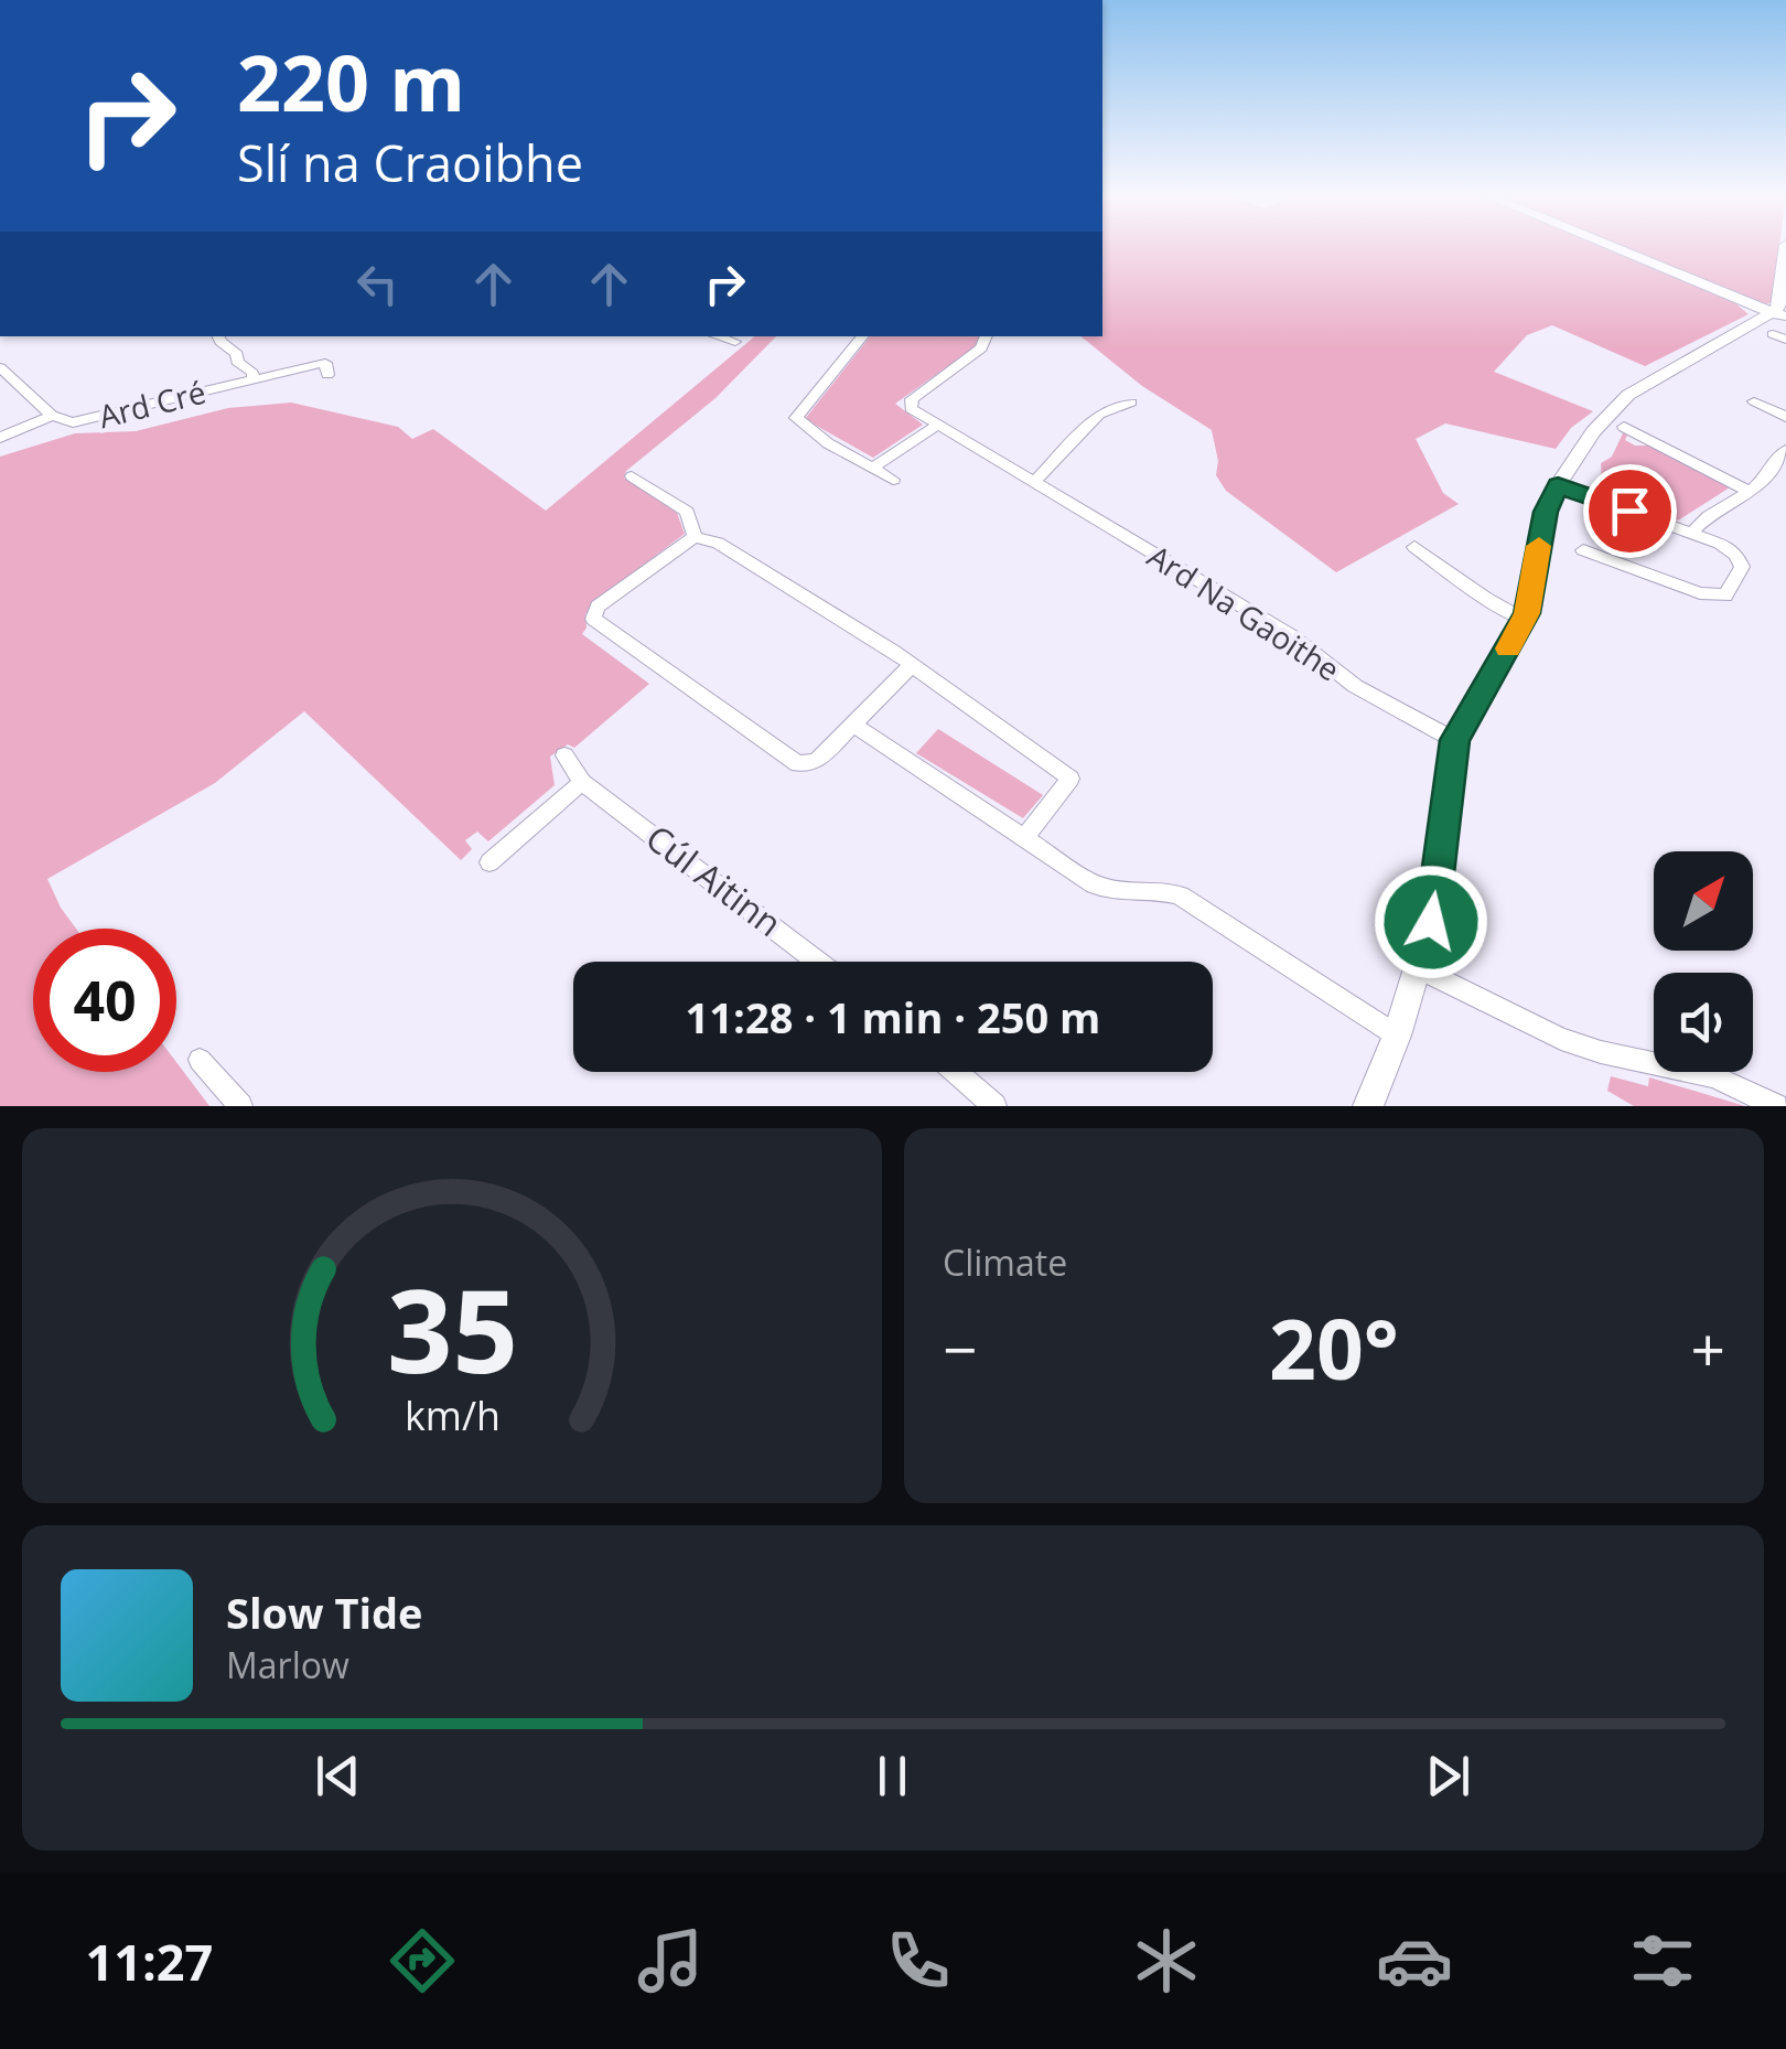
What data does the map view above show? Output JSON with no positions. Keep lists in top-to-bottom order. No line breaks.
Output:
{"streets":{"street":["Ard Cré","Ard Na Gaoithe","Cúl Aitinn"]},"north":"top right","page":{"turn":["220 m","Slí na Craoibhe"],"limit":"40","trip":"11:28 · 1 min · 250 m","tile":"Climate","heat":["−","20°","+"],"song":["Slow Tide","Marlow"],"tabs":"11:27","gauge":["35","km/h"]}}
